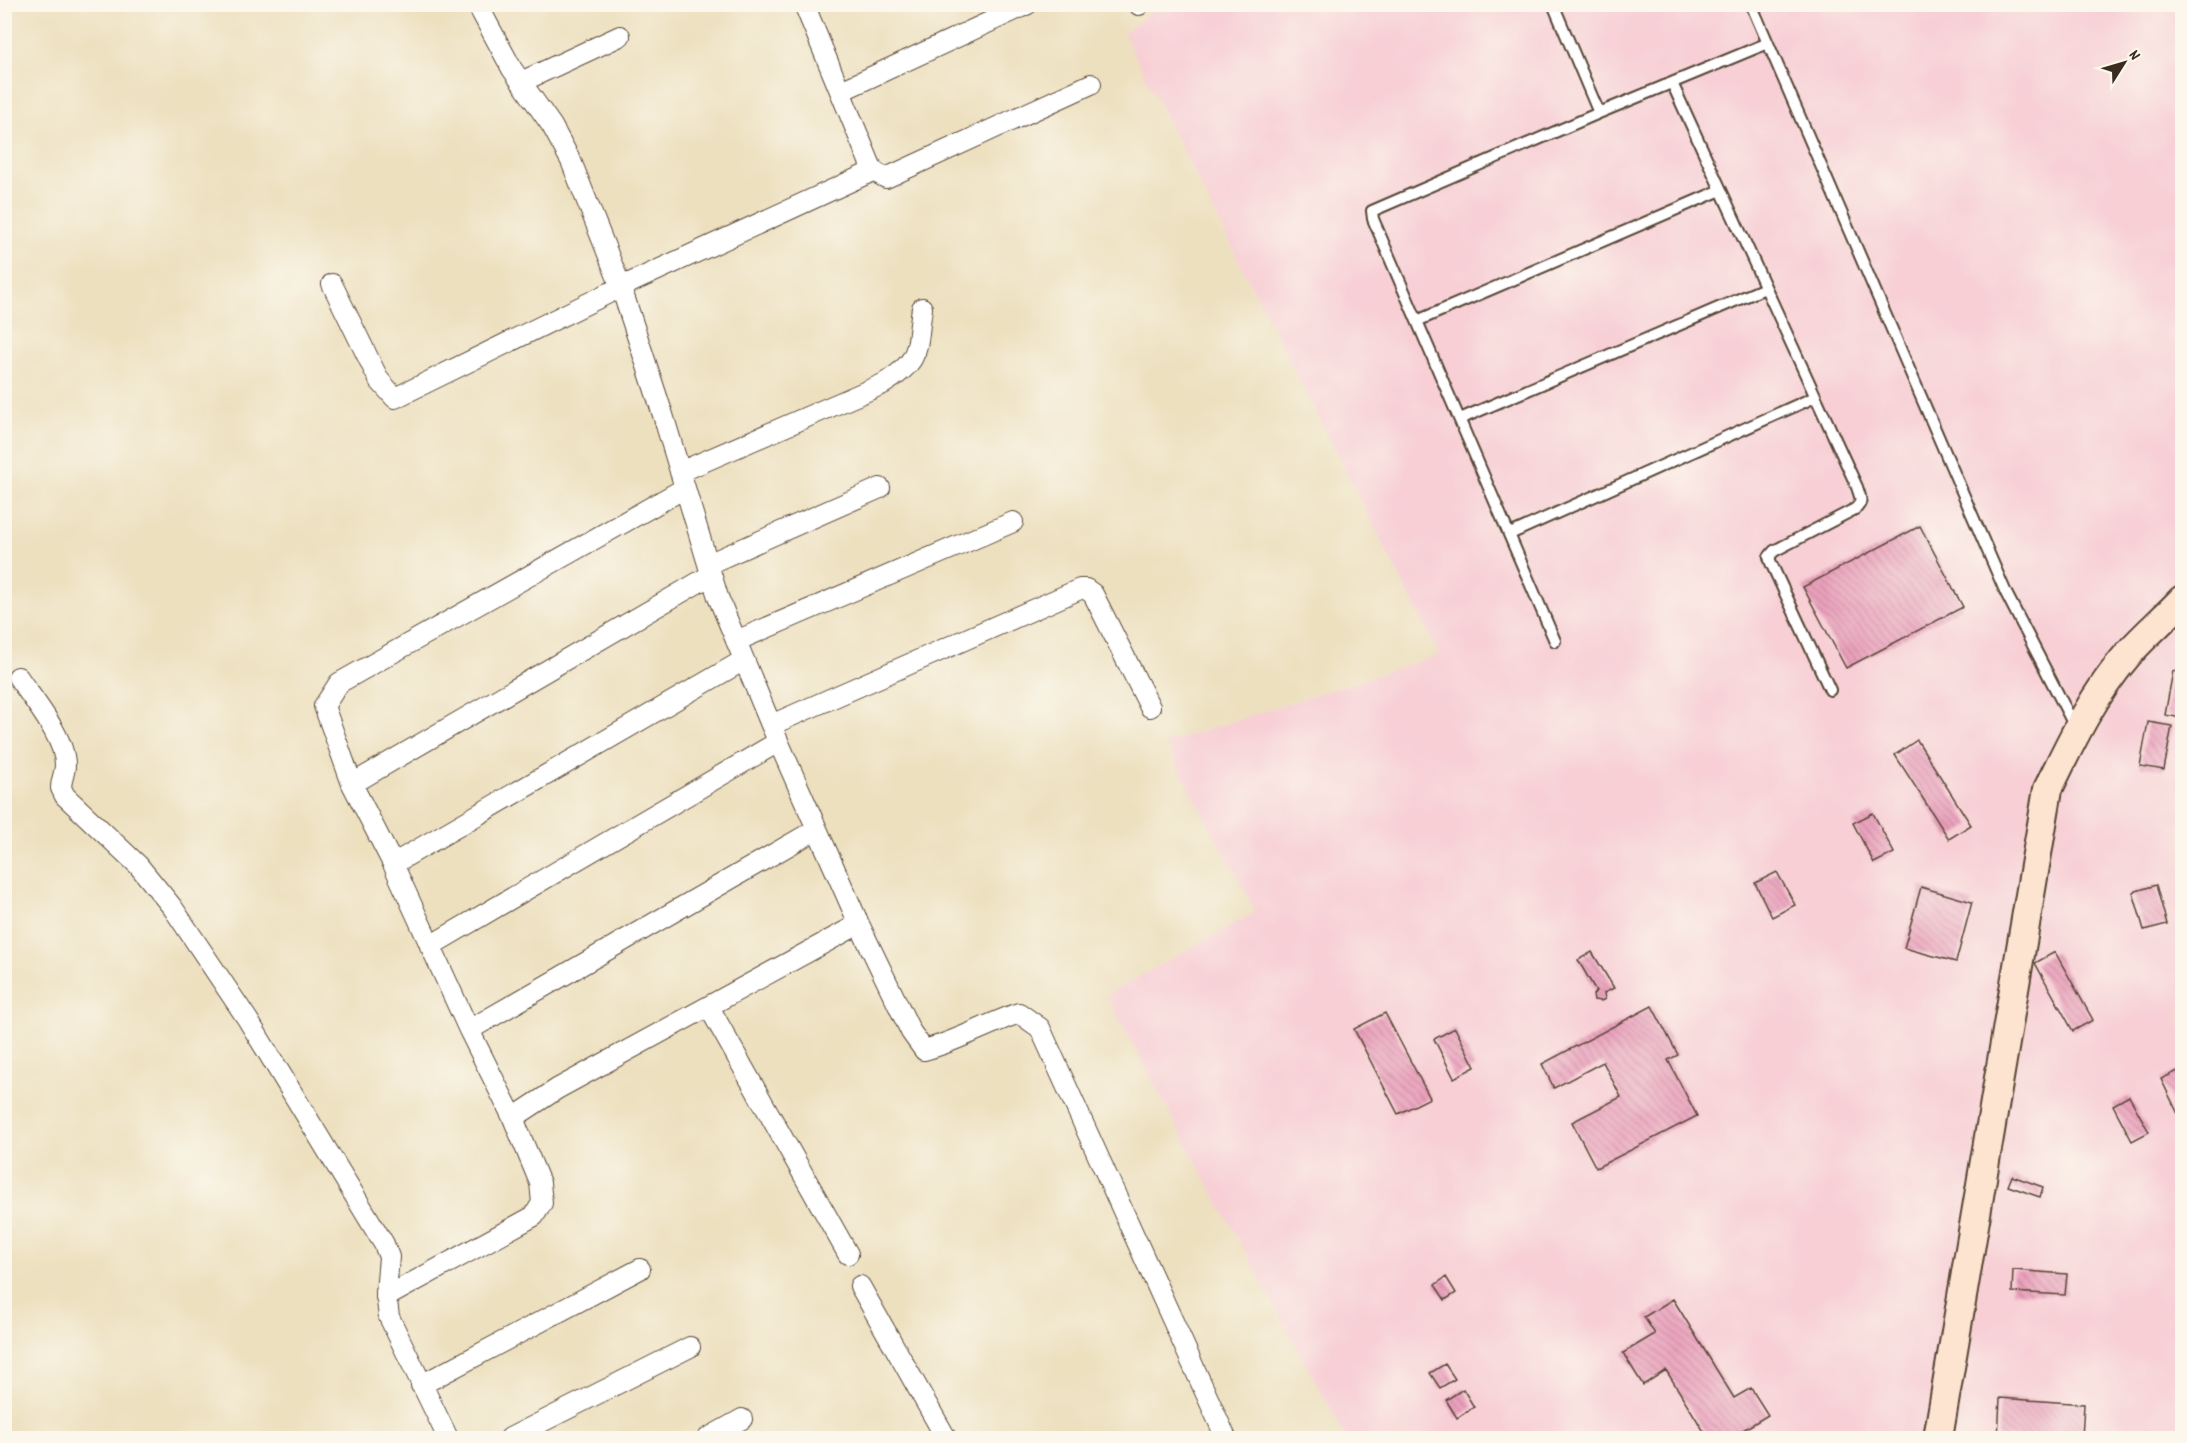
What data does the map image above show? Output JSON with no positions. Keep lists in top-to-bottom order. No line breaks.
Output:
{"north":"top right"}
